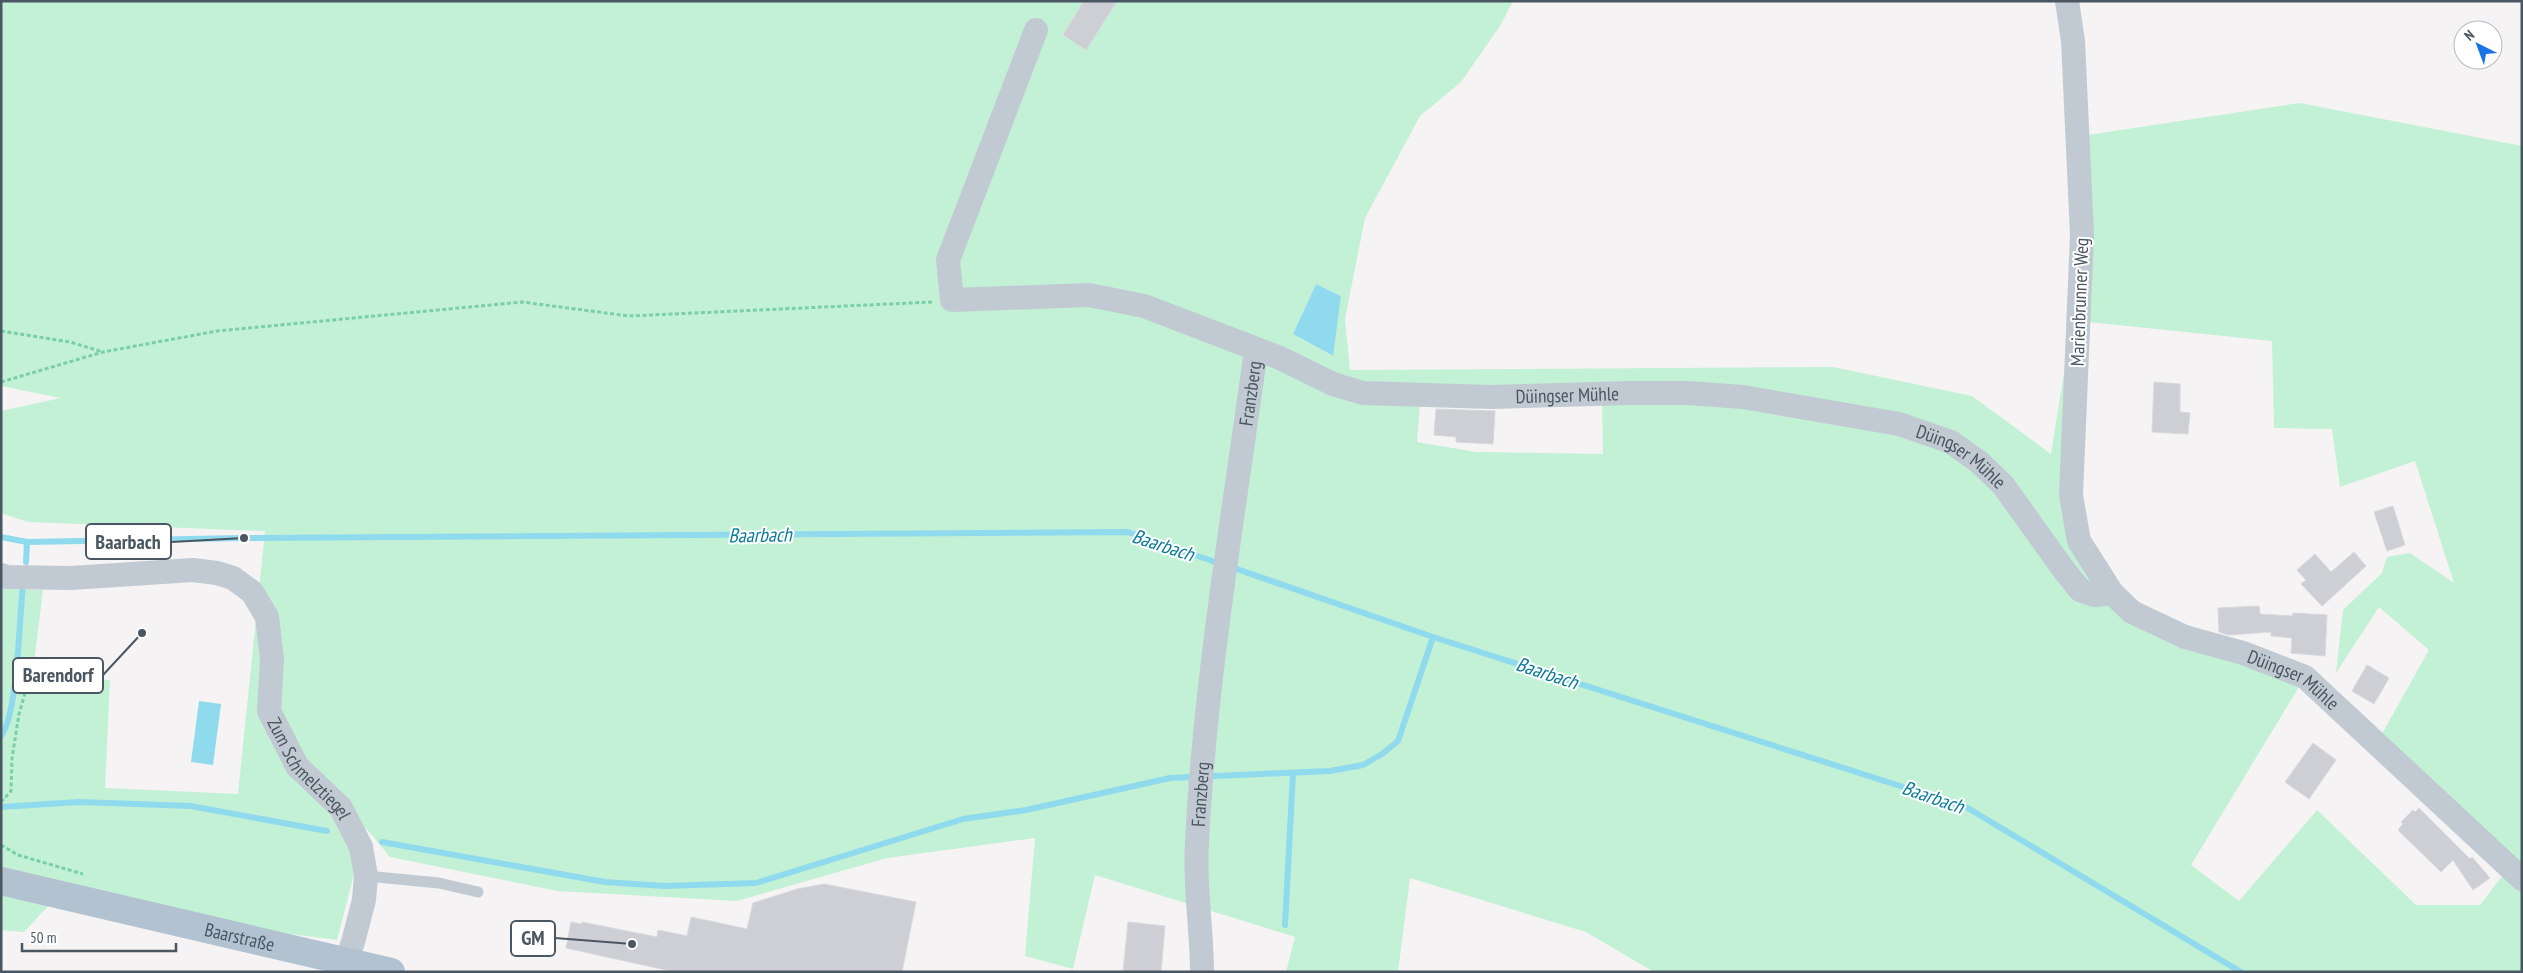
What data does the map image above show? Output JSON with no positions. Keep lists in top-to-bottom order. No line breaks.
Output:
{"streets":{"main road":["Baarstraße"],"street":["Marienbrunner Weg","Franzberg","Düingser Mühle","Zum Schmelztiegel"]},"crossings":[["Marienbrunner Weg","Düingser Mühle"],["Franzberg","Düingser Mühle"],["Zum Schmelztiegel","Baarstraße"]],"water":["Baarbach"],"places":["Baarbach","Barendorf","GM"],"scale_bar":"50 m","north":"top left"}
